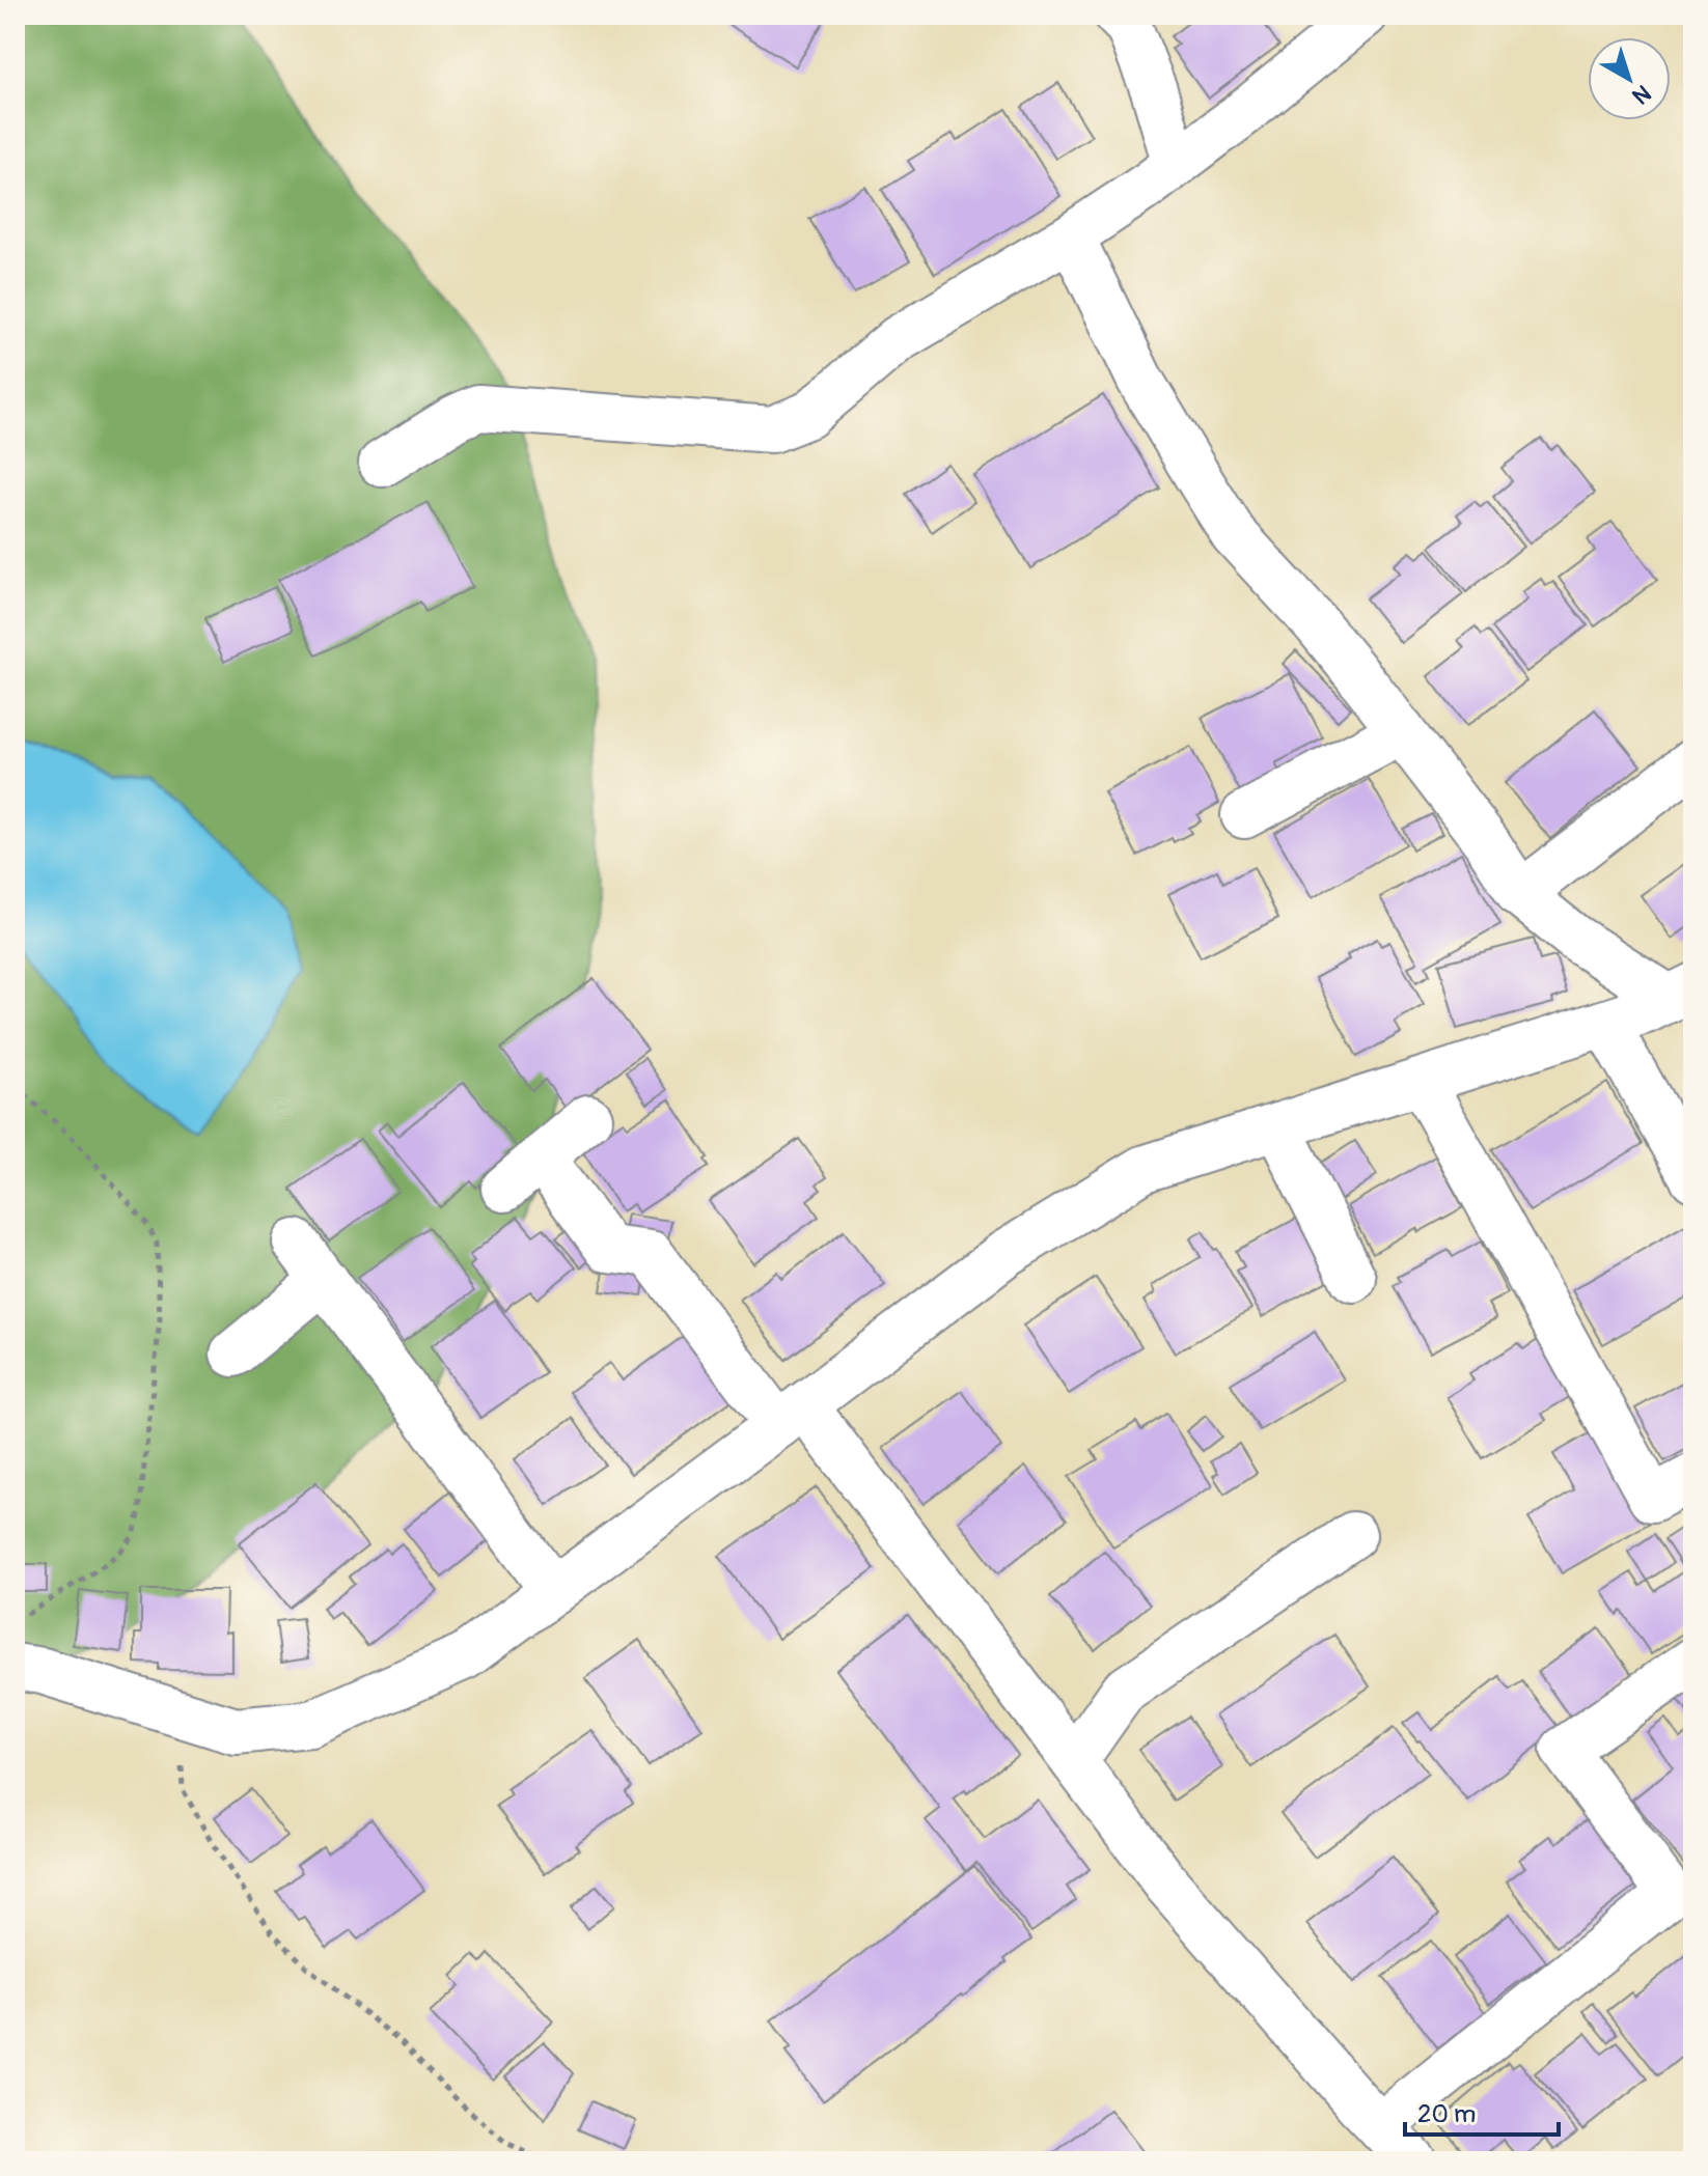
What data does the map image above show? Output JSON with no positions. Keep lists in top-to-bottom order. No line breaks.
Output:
{"scale_bar":"20 m","north":"bottom right"}
